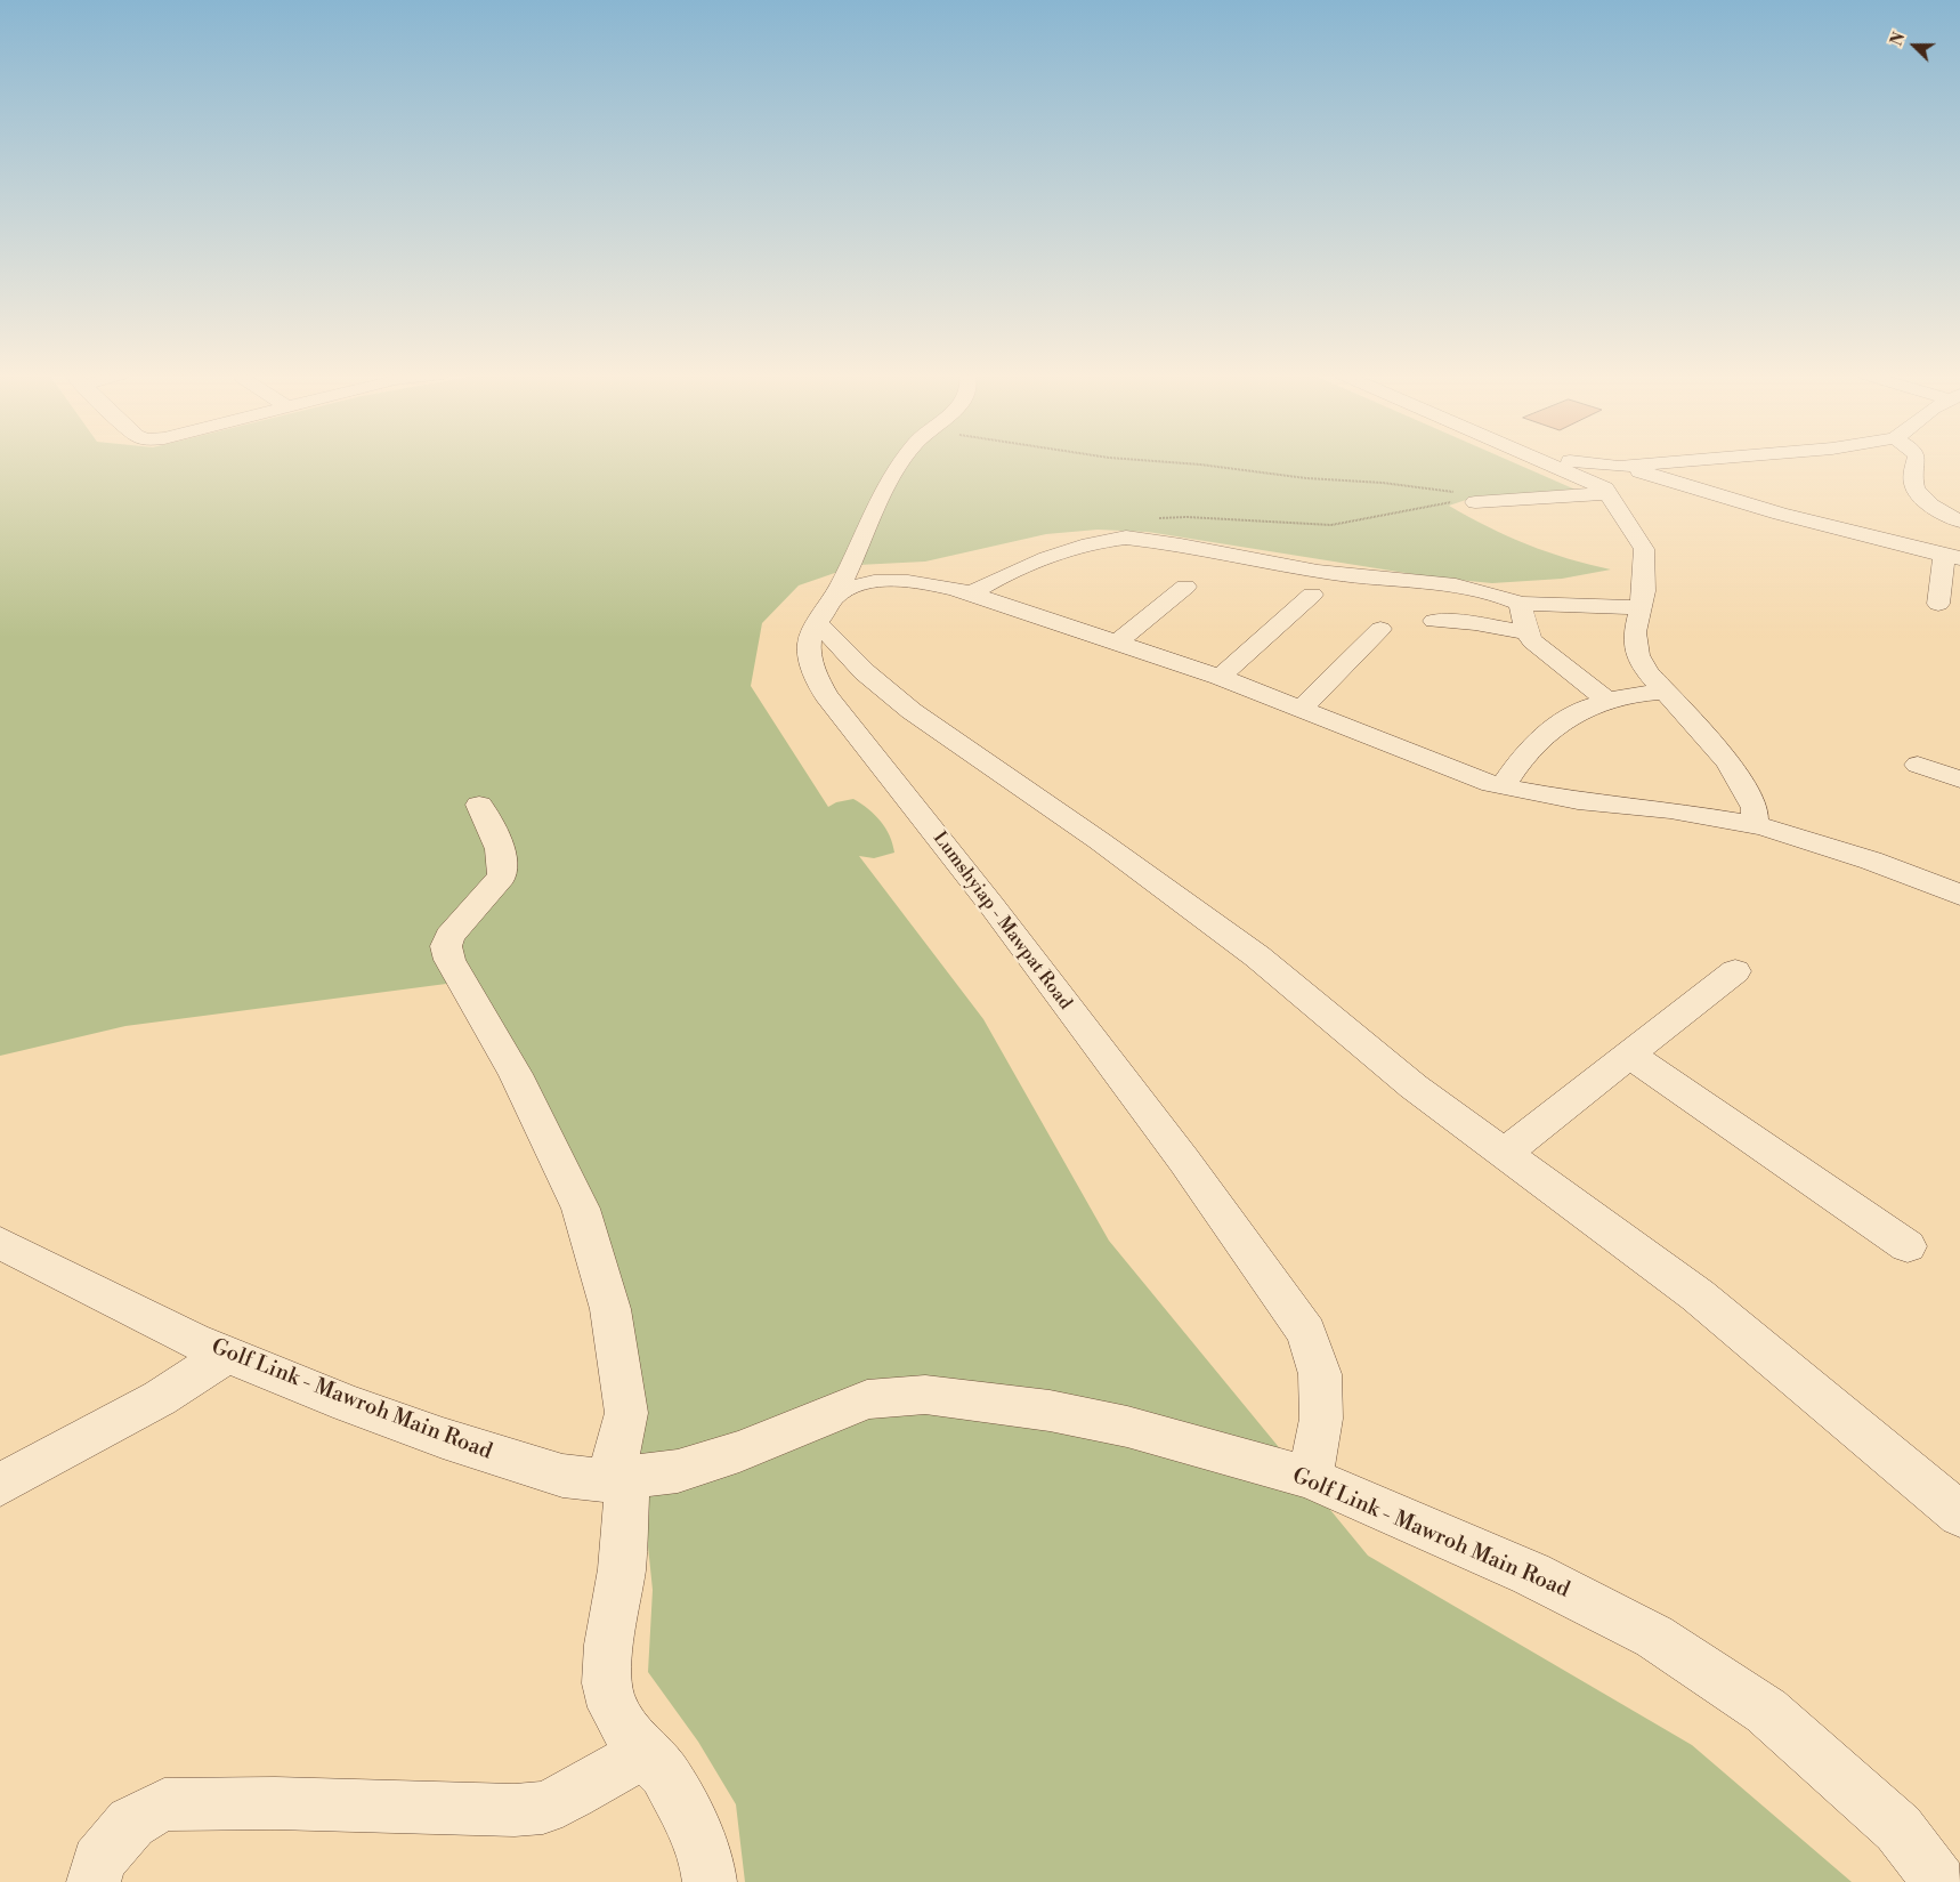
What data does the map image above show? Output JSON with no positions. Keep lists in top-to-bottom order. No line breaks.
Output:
{"streets":{"street":["Lumshyiap - Mawpat Road","Golf Link - Mawroh Main Road"]},"crossings":[["Lumshyiap - Mawpat Road","Golf Link - Mawroh Main Road"]],"north":"left"}
